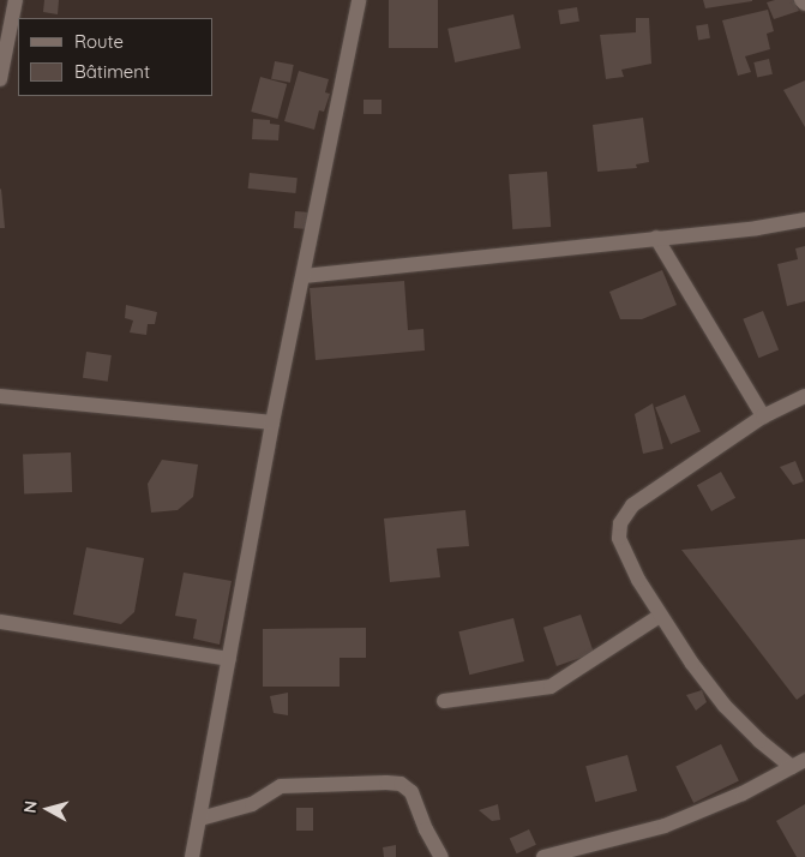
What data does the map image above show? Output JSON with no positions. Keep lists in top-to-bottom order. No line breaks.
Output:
{"legend":["Route","Bâtiment"],"north":"left"}
